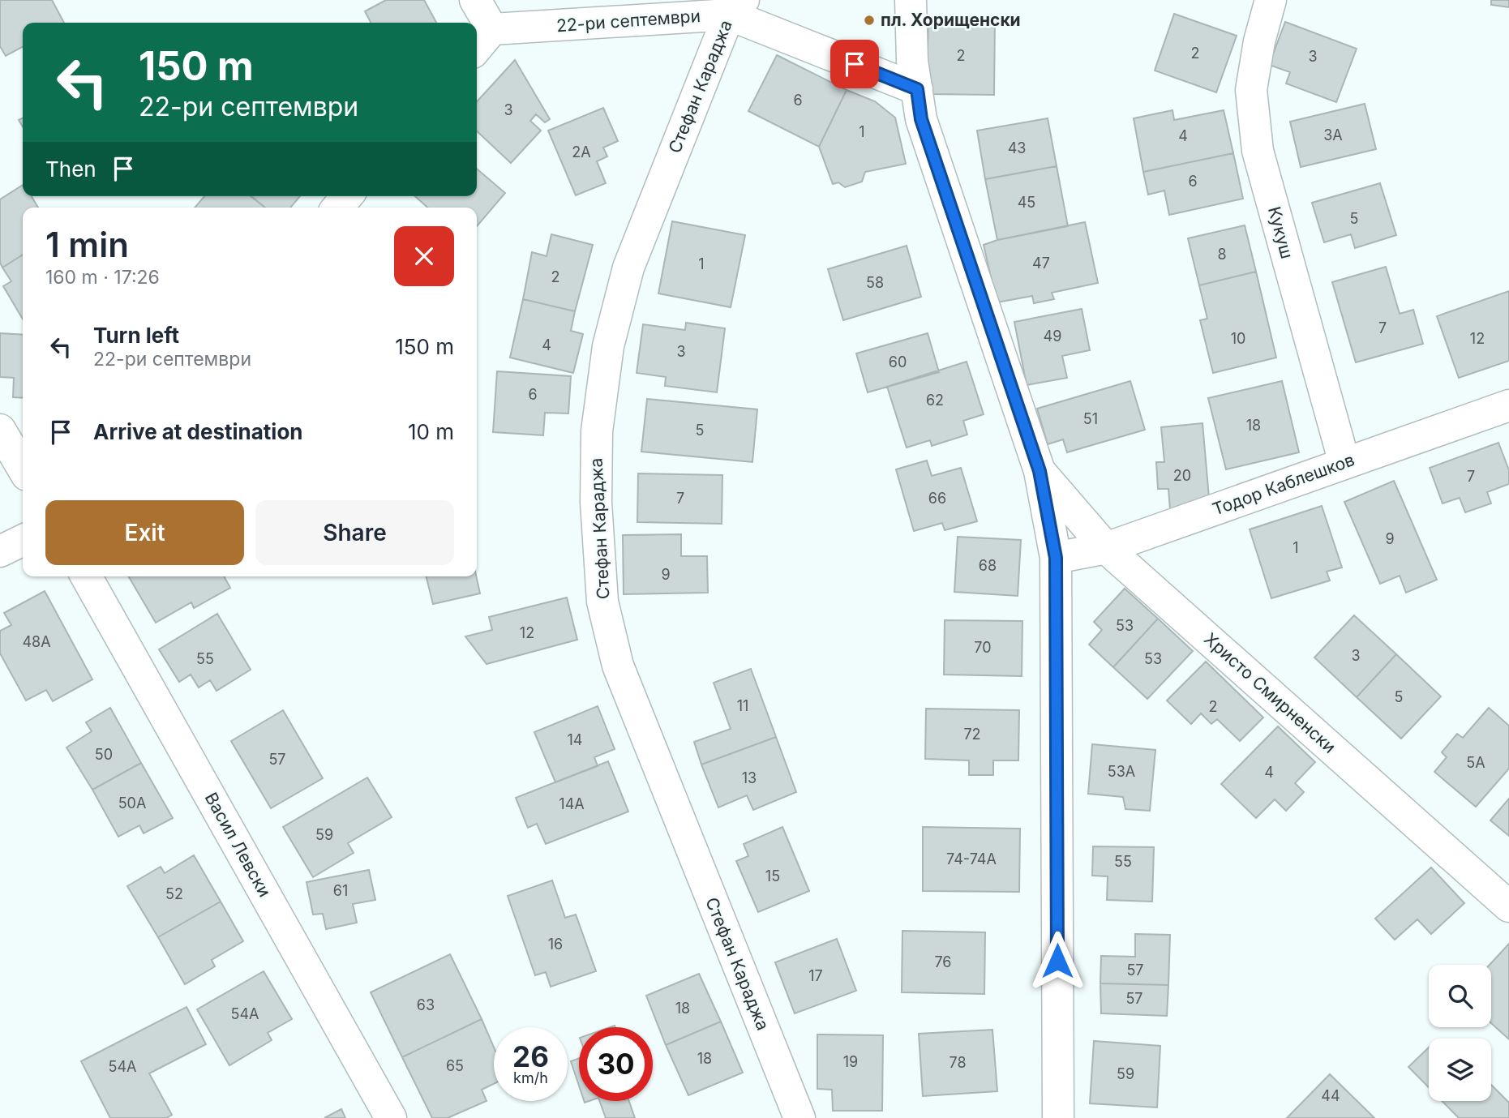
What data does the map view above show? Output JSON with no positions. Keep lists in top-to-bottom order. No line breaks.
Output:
{"streets":{"street":["22-ри септември","Стефан Караджа","Кукуш","Тодор Каблешков","Христо Смирненски","Васил Левски"]},"crossings":[["22-ри септември","Стефан Караджа"],["Кукуш","Тодор Каблешков"],["Тодор Каблешков","Христо Смирненски"]],"places":["пл. Хорищенски"],"house_numbers":["2","2","3","6","3","1","3А","4","43","2А","6","45","5","8","47","1","2","58","7","49","10","12","4","3","60","6","62","51","18","5","20","7","7","66","9","1","68","9","53","12","48А","70","3","55","53","5","11","2","72","14","50","57","5А","53А","4","13","50А","14А","59","74-74А","55","15","61","52","16","76","57","17","57","63","18","54А","18","19","78","65","54А","59","44"],"page":{"turn":["150 m","22-ри септември"],"then":"Then","heading":["1 min","160 m · 17:26"],"list":[{"name":"Turn left","note":"22-ри септември","value":"150 m"},{"name":"Arrive at destination","value":"10 m"}],"buttons":["Exit","Share"],"speed":"26 km/h","limit":"30"}}
